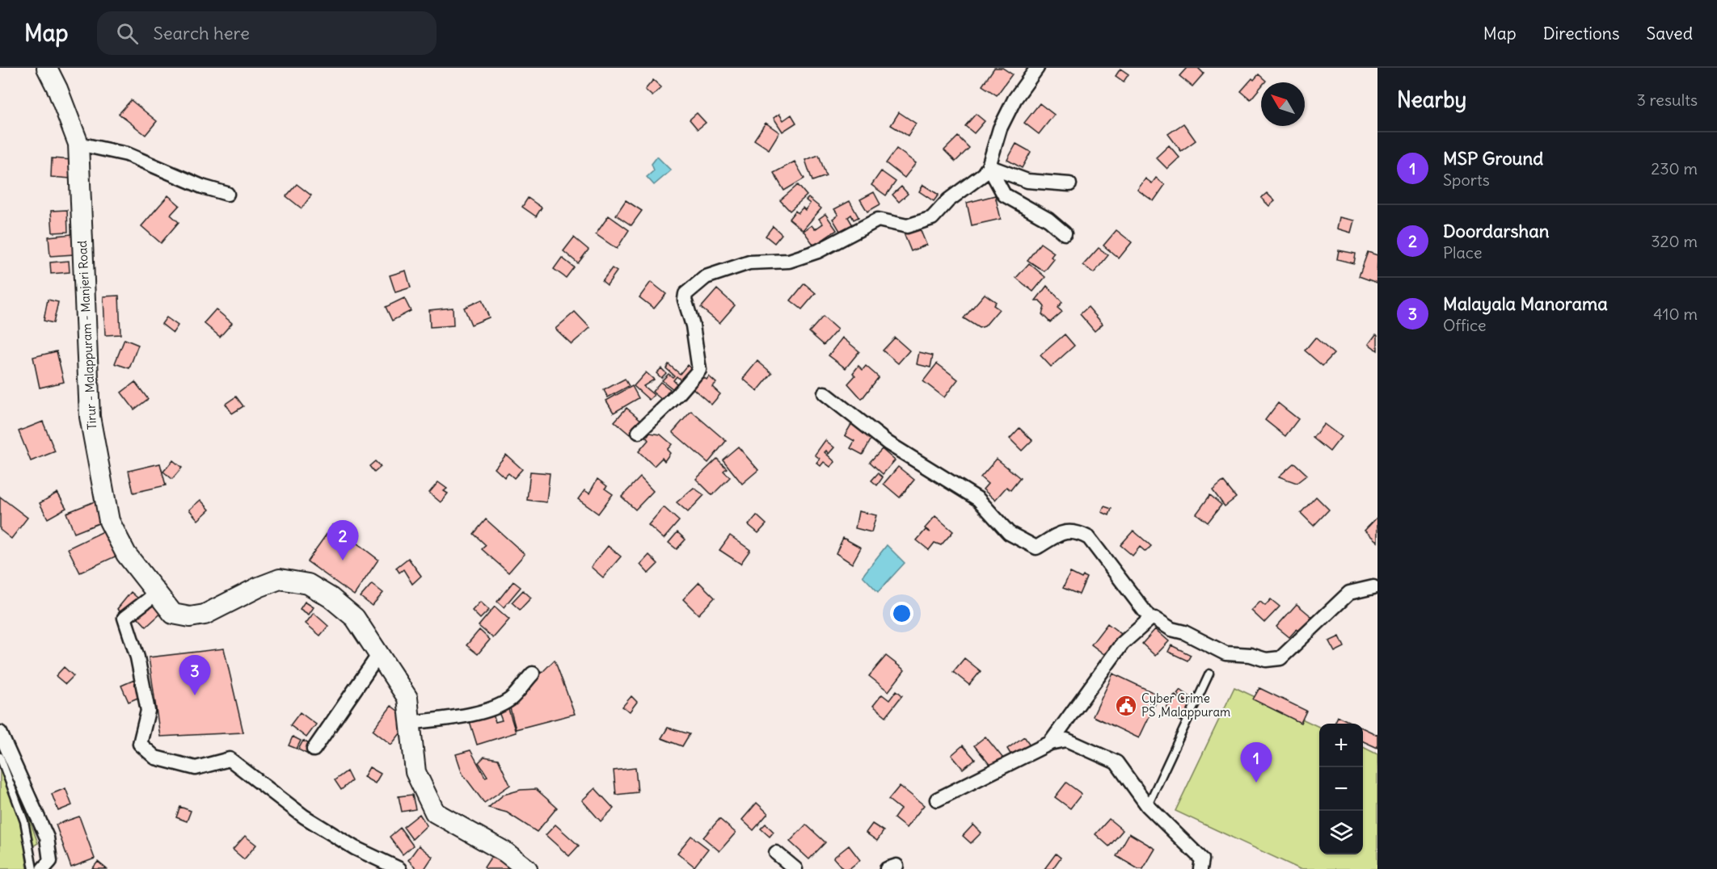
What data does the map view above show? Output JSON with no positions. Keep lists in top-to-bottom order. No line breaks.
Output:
{"streets":{"main road":["Tirur - Malappuram - Manjeri Road"]},"places":{"public building":["Cyber Crime PS ,Malappuram"]},"north":"top left","page":{"header":"Map","search":"Search here","nav":["Map","Directions","Saved"],"heading":["Nearby","3 results"],"list":[{"mark":"1","name":"MSP Ground","note":"Sports","value":"230 m"},{"mark":"2","name":"Doordarshan","note":"Place","value":"320 m"},{"mark":"3","name":"Malayala Manorama","note":"Office","value":"410 m"}],"pins":["2","3","1"],"map_buttons":["+","−"]}}
